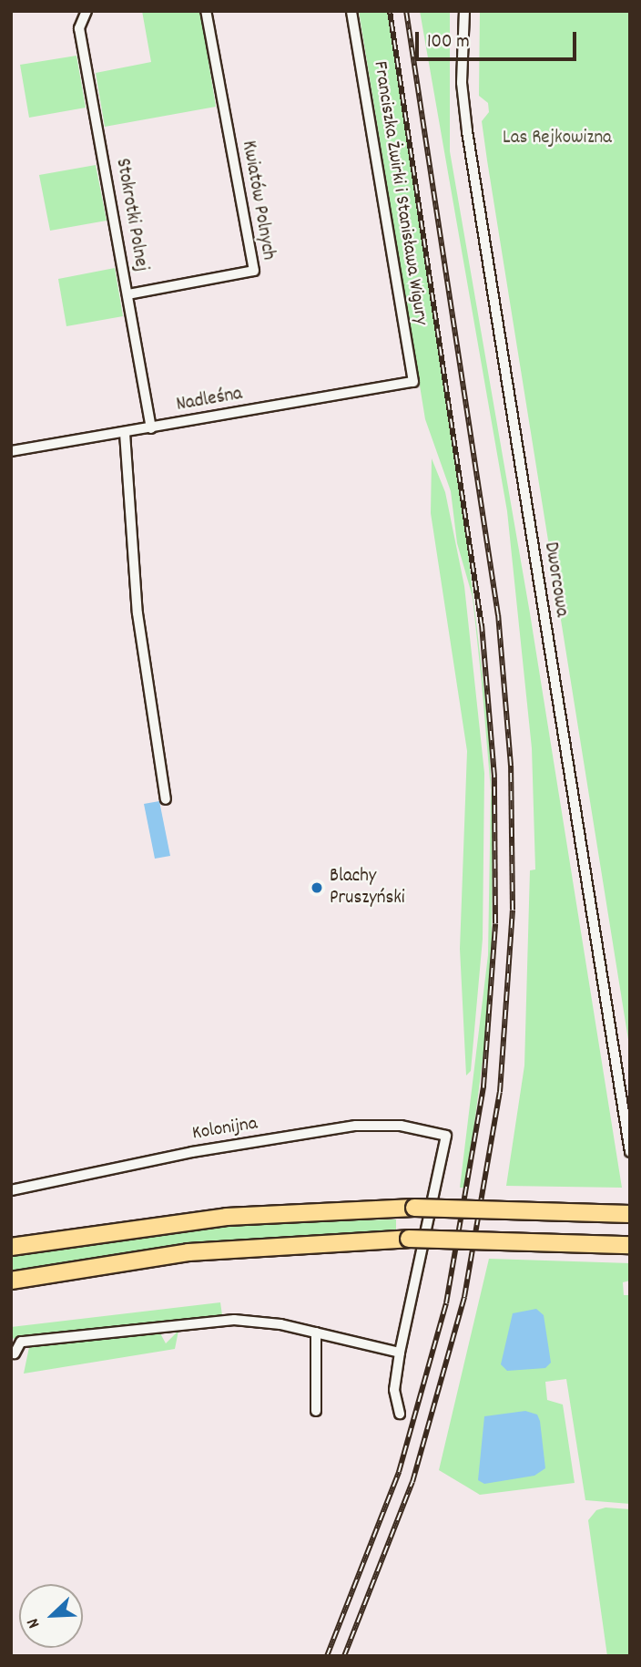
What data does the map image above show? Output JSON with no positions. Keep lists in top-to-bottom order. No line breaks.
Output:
{"streets":{"street":["Franciszka Żwirki i Stanisława Wigury","Kwiatów Polnych","Stokrotki Polnej","Nadleśna","Dworcowa","Kolonijna"]},"crossings":[["Franciszka Żwirki i Stanisława Wigury","Nadleśna"],["Kwiatów Polnych","Stokrotki Polnej"],["Stokrotki Polnej","Nadleśna"]],"parks":["Las Rejkowizna"],"places":["Blachy Pruszyński"],"scale_bar":"100 m","north":"bottom left"}
